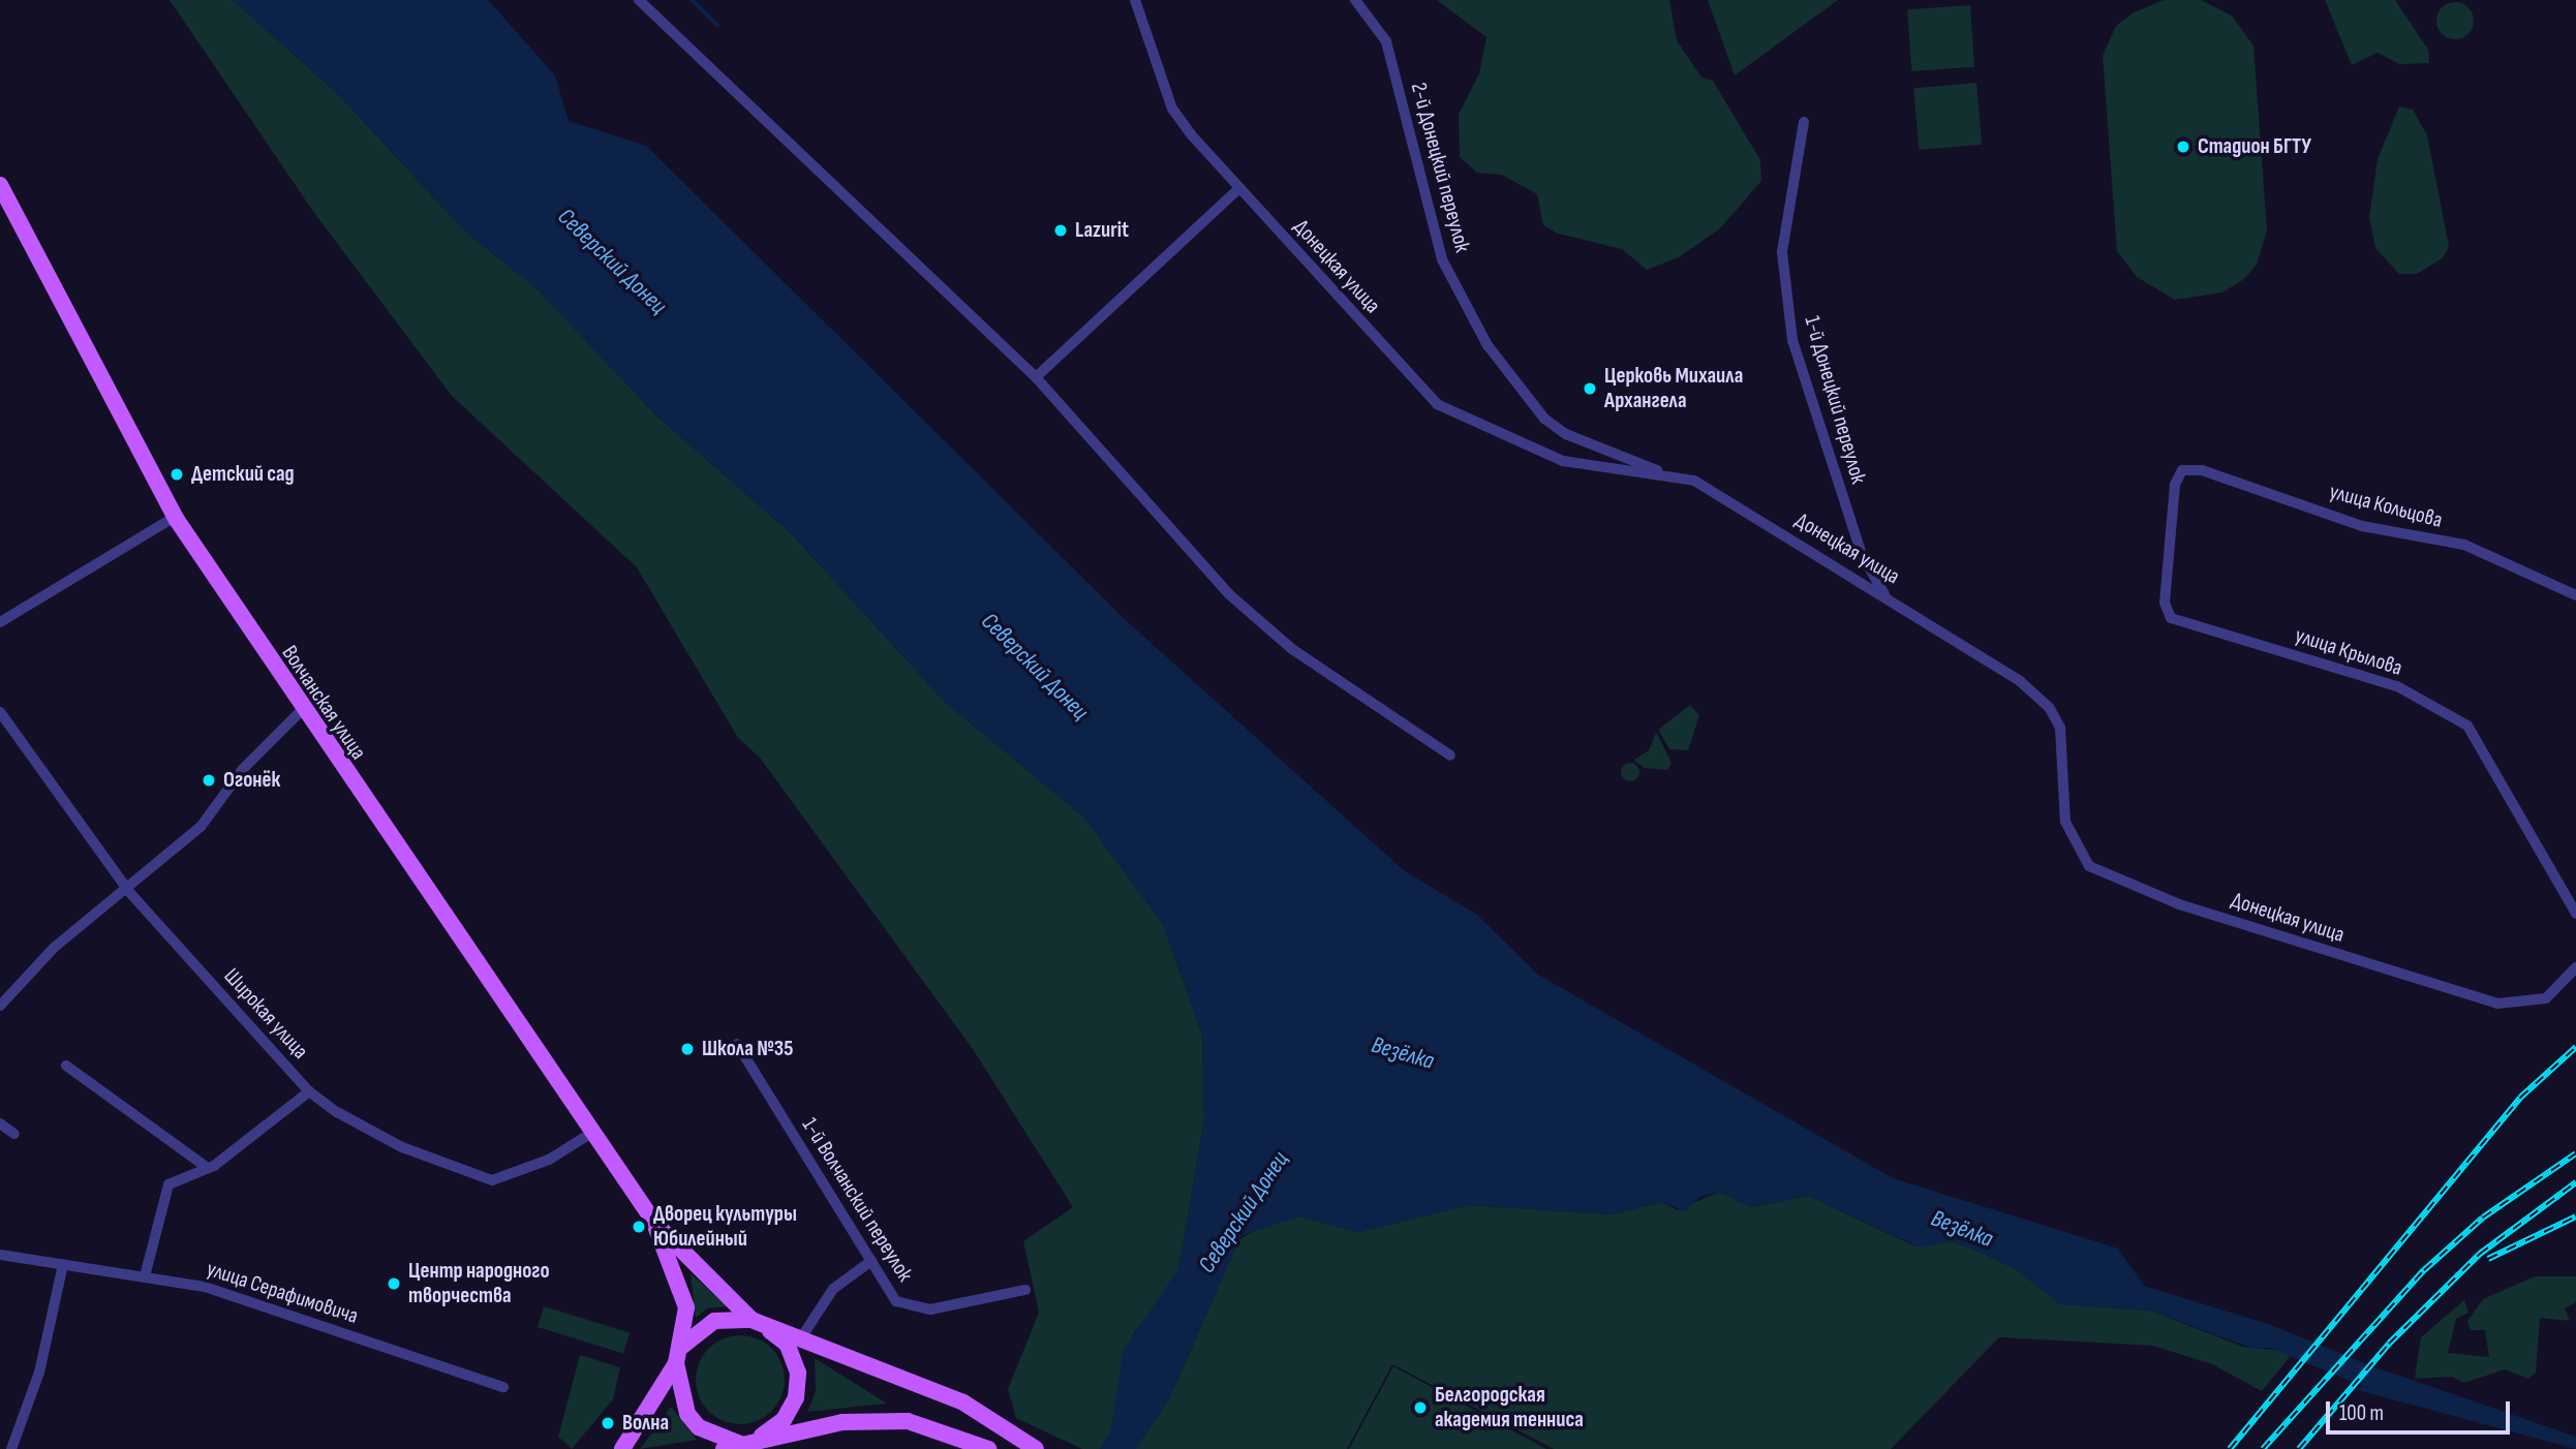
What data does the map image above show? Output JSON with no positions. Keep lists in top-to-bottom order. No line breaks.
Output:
{"streets":{"main road":["Волчанская улица"],"street":["2-й Донецкий переулок","Донецкая улица","1-й Донецкий переулок","улица Кольцова","улица Крылова","Широкая улица","1-й Волчанский переулок","улица Серафимовича"]},"crossings":[["2-й Донецкий переулок","Донецкая улица"],["Донецкая улица","1-й Донецкий переулок"],["улица Кольцова","улица Крылова"],["Волчанская улица","Широкая улица"]],"water":["Северский Донец","Везёлка"],"places":["Стадион БГТУ","Lazurit","Церковь Михаила Архангела","Детский сад","Огонёк","Школа №35","Дворец культуры Юбилейный","Центр народного творчества","Белгородская академия тенниса","Волна"],"scale_bar":"100 m"}
